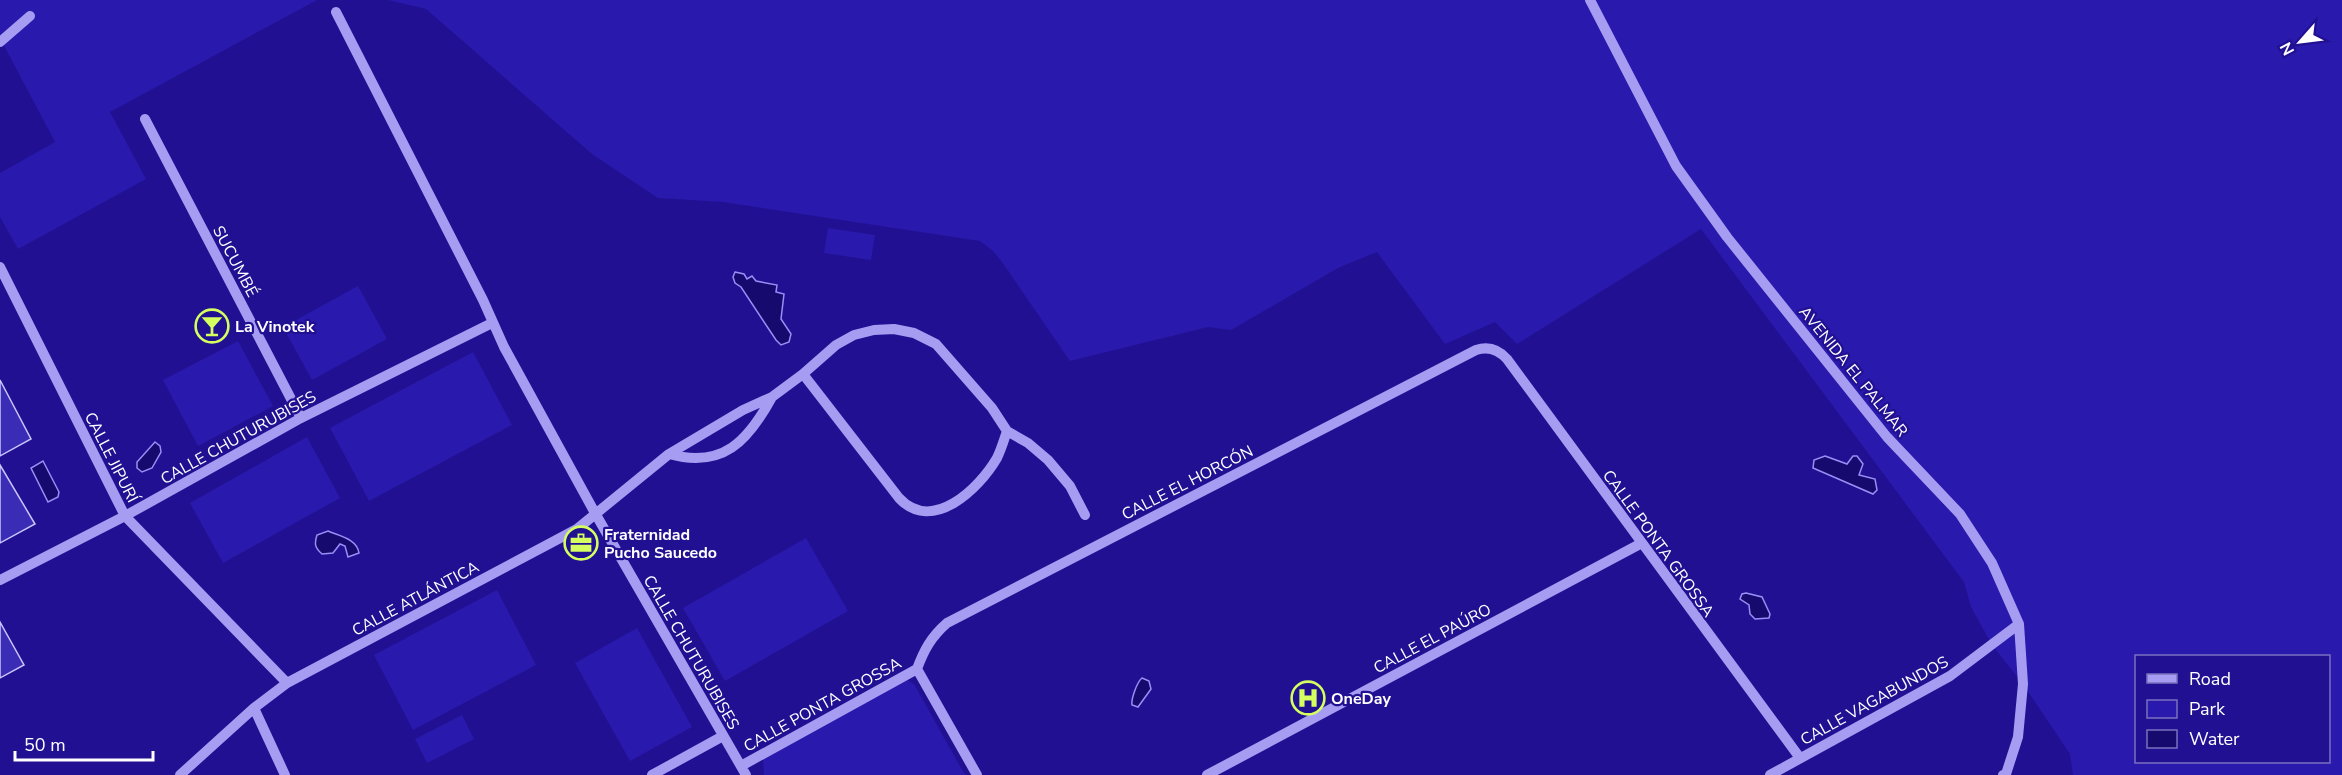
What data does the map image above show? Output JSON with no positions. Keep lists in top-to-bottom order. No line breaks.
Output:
{"streets":{"street":["SUCUMBÉ","AVENIDA EL PALMAR","CALLE CHUTURUBISES","CALLE JIPURÍ","CALLE EL HORCÓN","CALLE PONTA GROSSA","CALLE ATLÁNTICA","CALLE EL PAÚRO","CALLE VAGABUNDOS"]},"crossings":[["SUCUMBÉ","CALLE CHUTURUBISES"],["AVENIDA EL PALMAR","CALLE VAGABUNDOS"],["CALLE CHUTURUBISES","CALLE JIPURÍ"],["CALLE CHUTURUBISES","CALLE PONTA GROSSA"],["CALLE CHUTURUBISES","CALLE ATLÁNTICA"],["CALLE JIPURÍ","CALLE ATLÁNTICA"],["CALLE EL HORCÓN","CALLE PONTA GROSSA"],["CALLE PONTA GROSSA","CALLE EL PAÚRO"],["CALLE PONTA GROSSA","CALLE VAGABUNDOS"]],"places":{"bar":["La Vinotek"],"office":["Fraternidad Pucho Saucedo"],"hospital":["OneDay"]},"legend":["Road","Park","Water"],"scale_bar":"50 m","north":"bottom left"}
